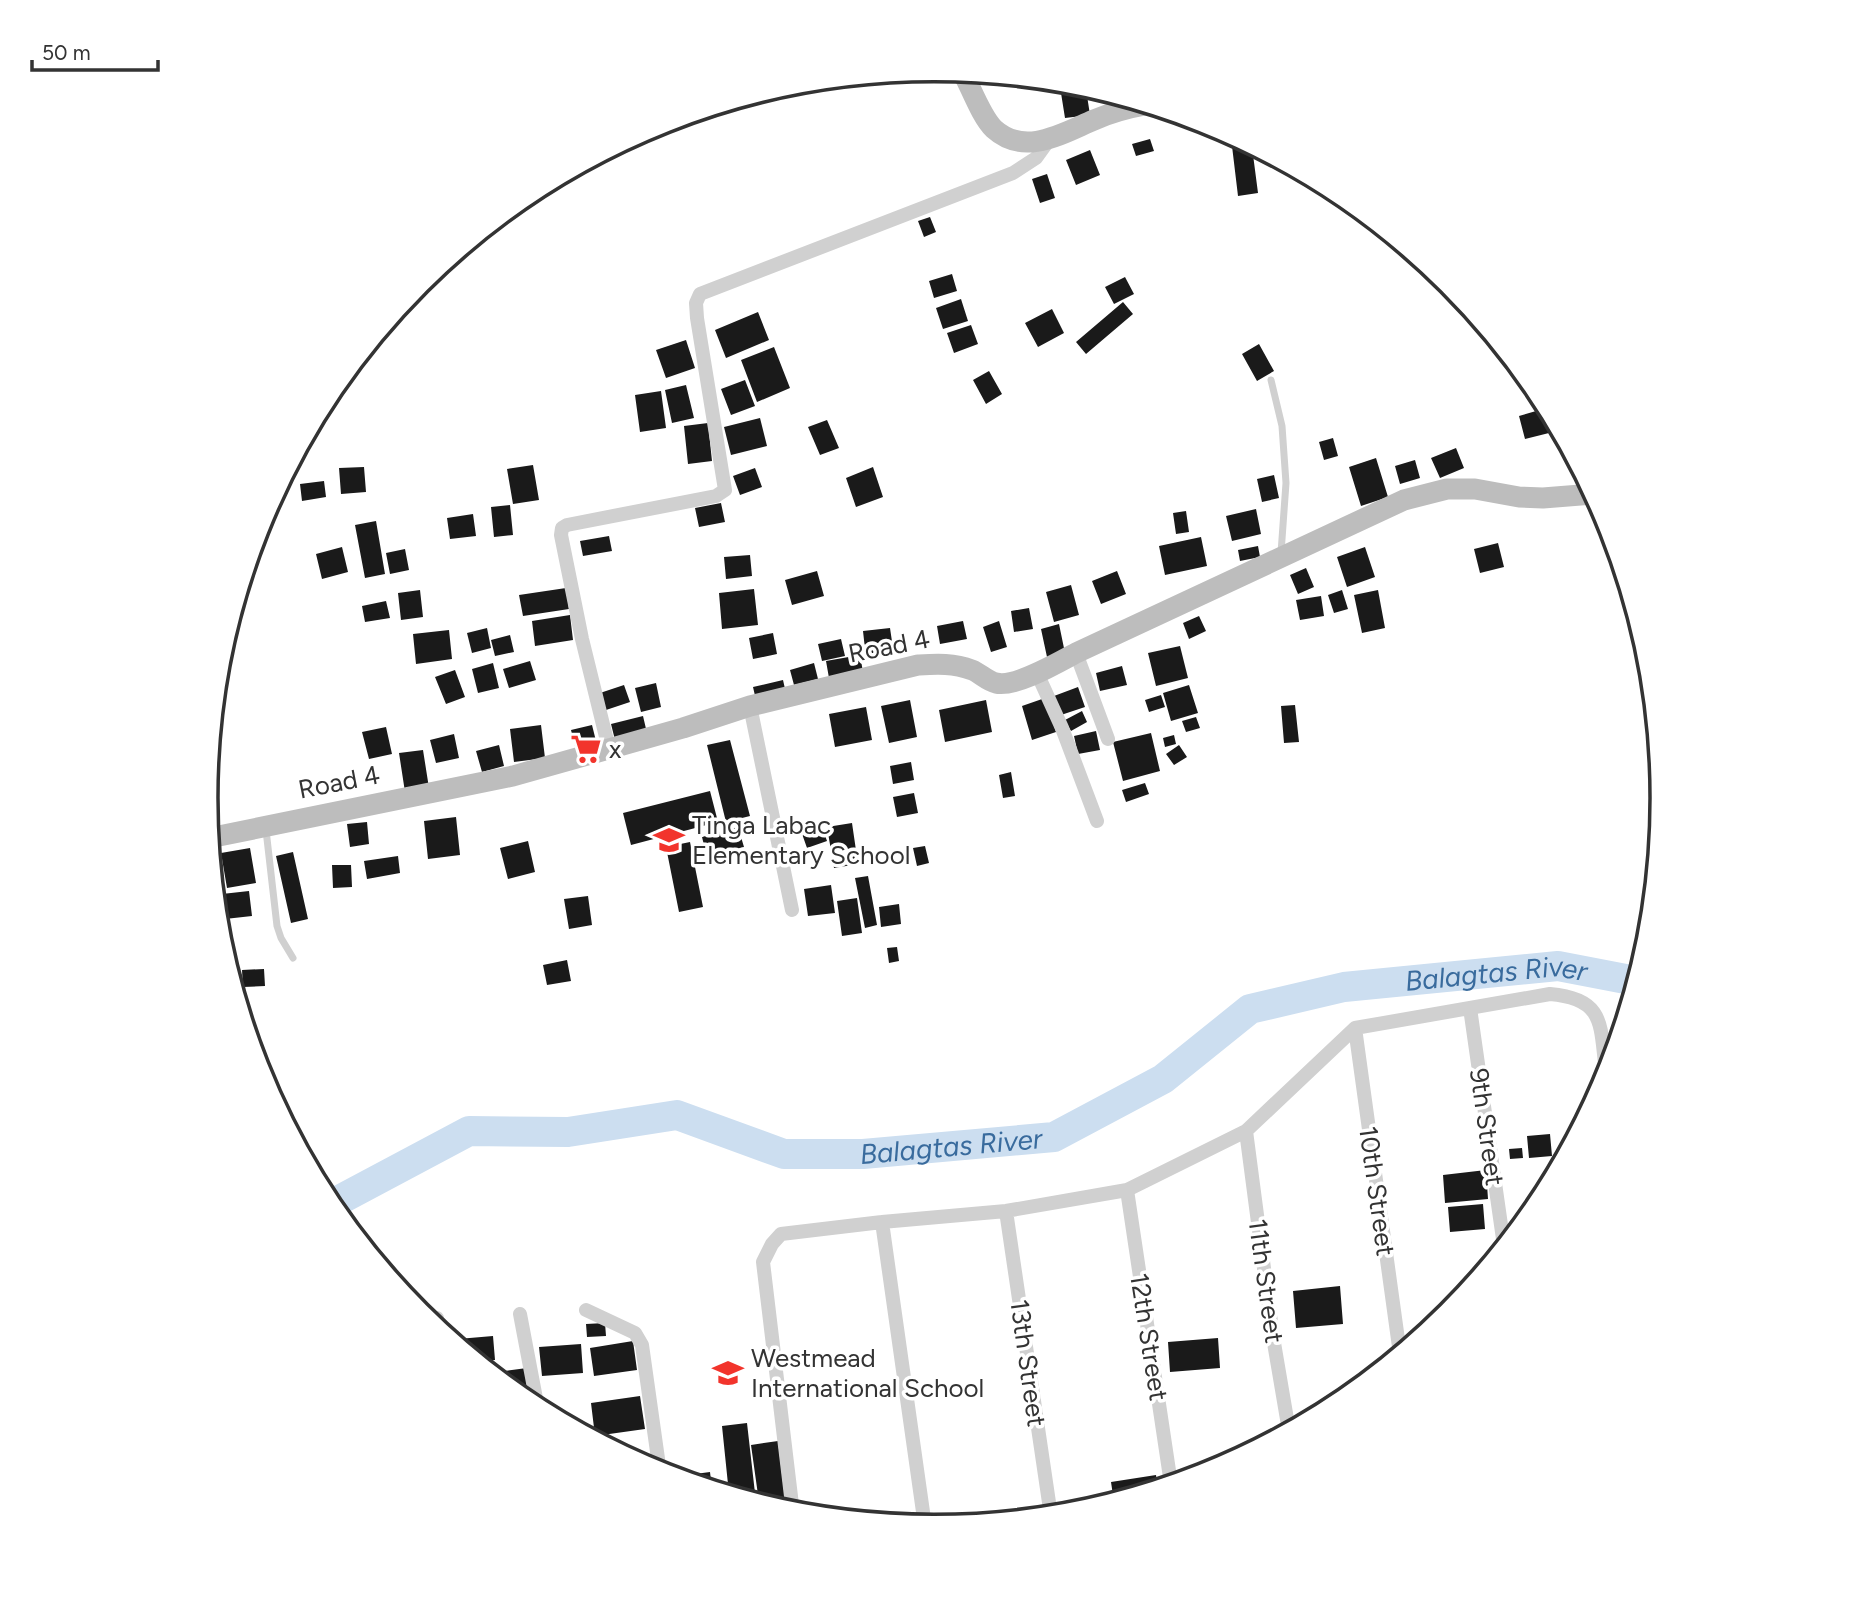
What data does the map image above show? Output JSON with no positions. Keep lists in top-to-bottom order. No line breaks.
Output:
{"streets":{"street":["Road 4","9th Street","10th Street","11th Street","12th Street","13th Street"]},"water":["Balagtas River"],"places":{"supermarket":["x"],"school or university":["Tinga Labac Elementary School","Westmead International School"]},"scale_bar":"50 m"}
